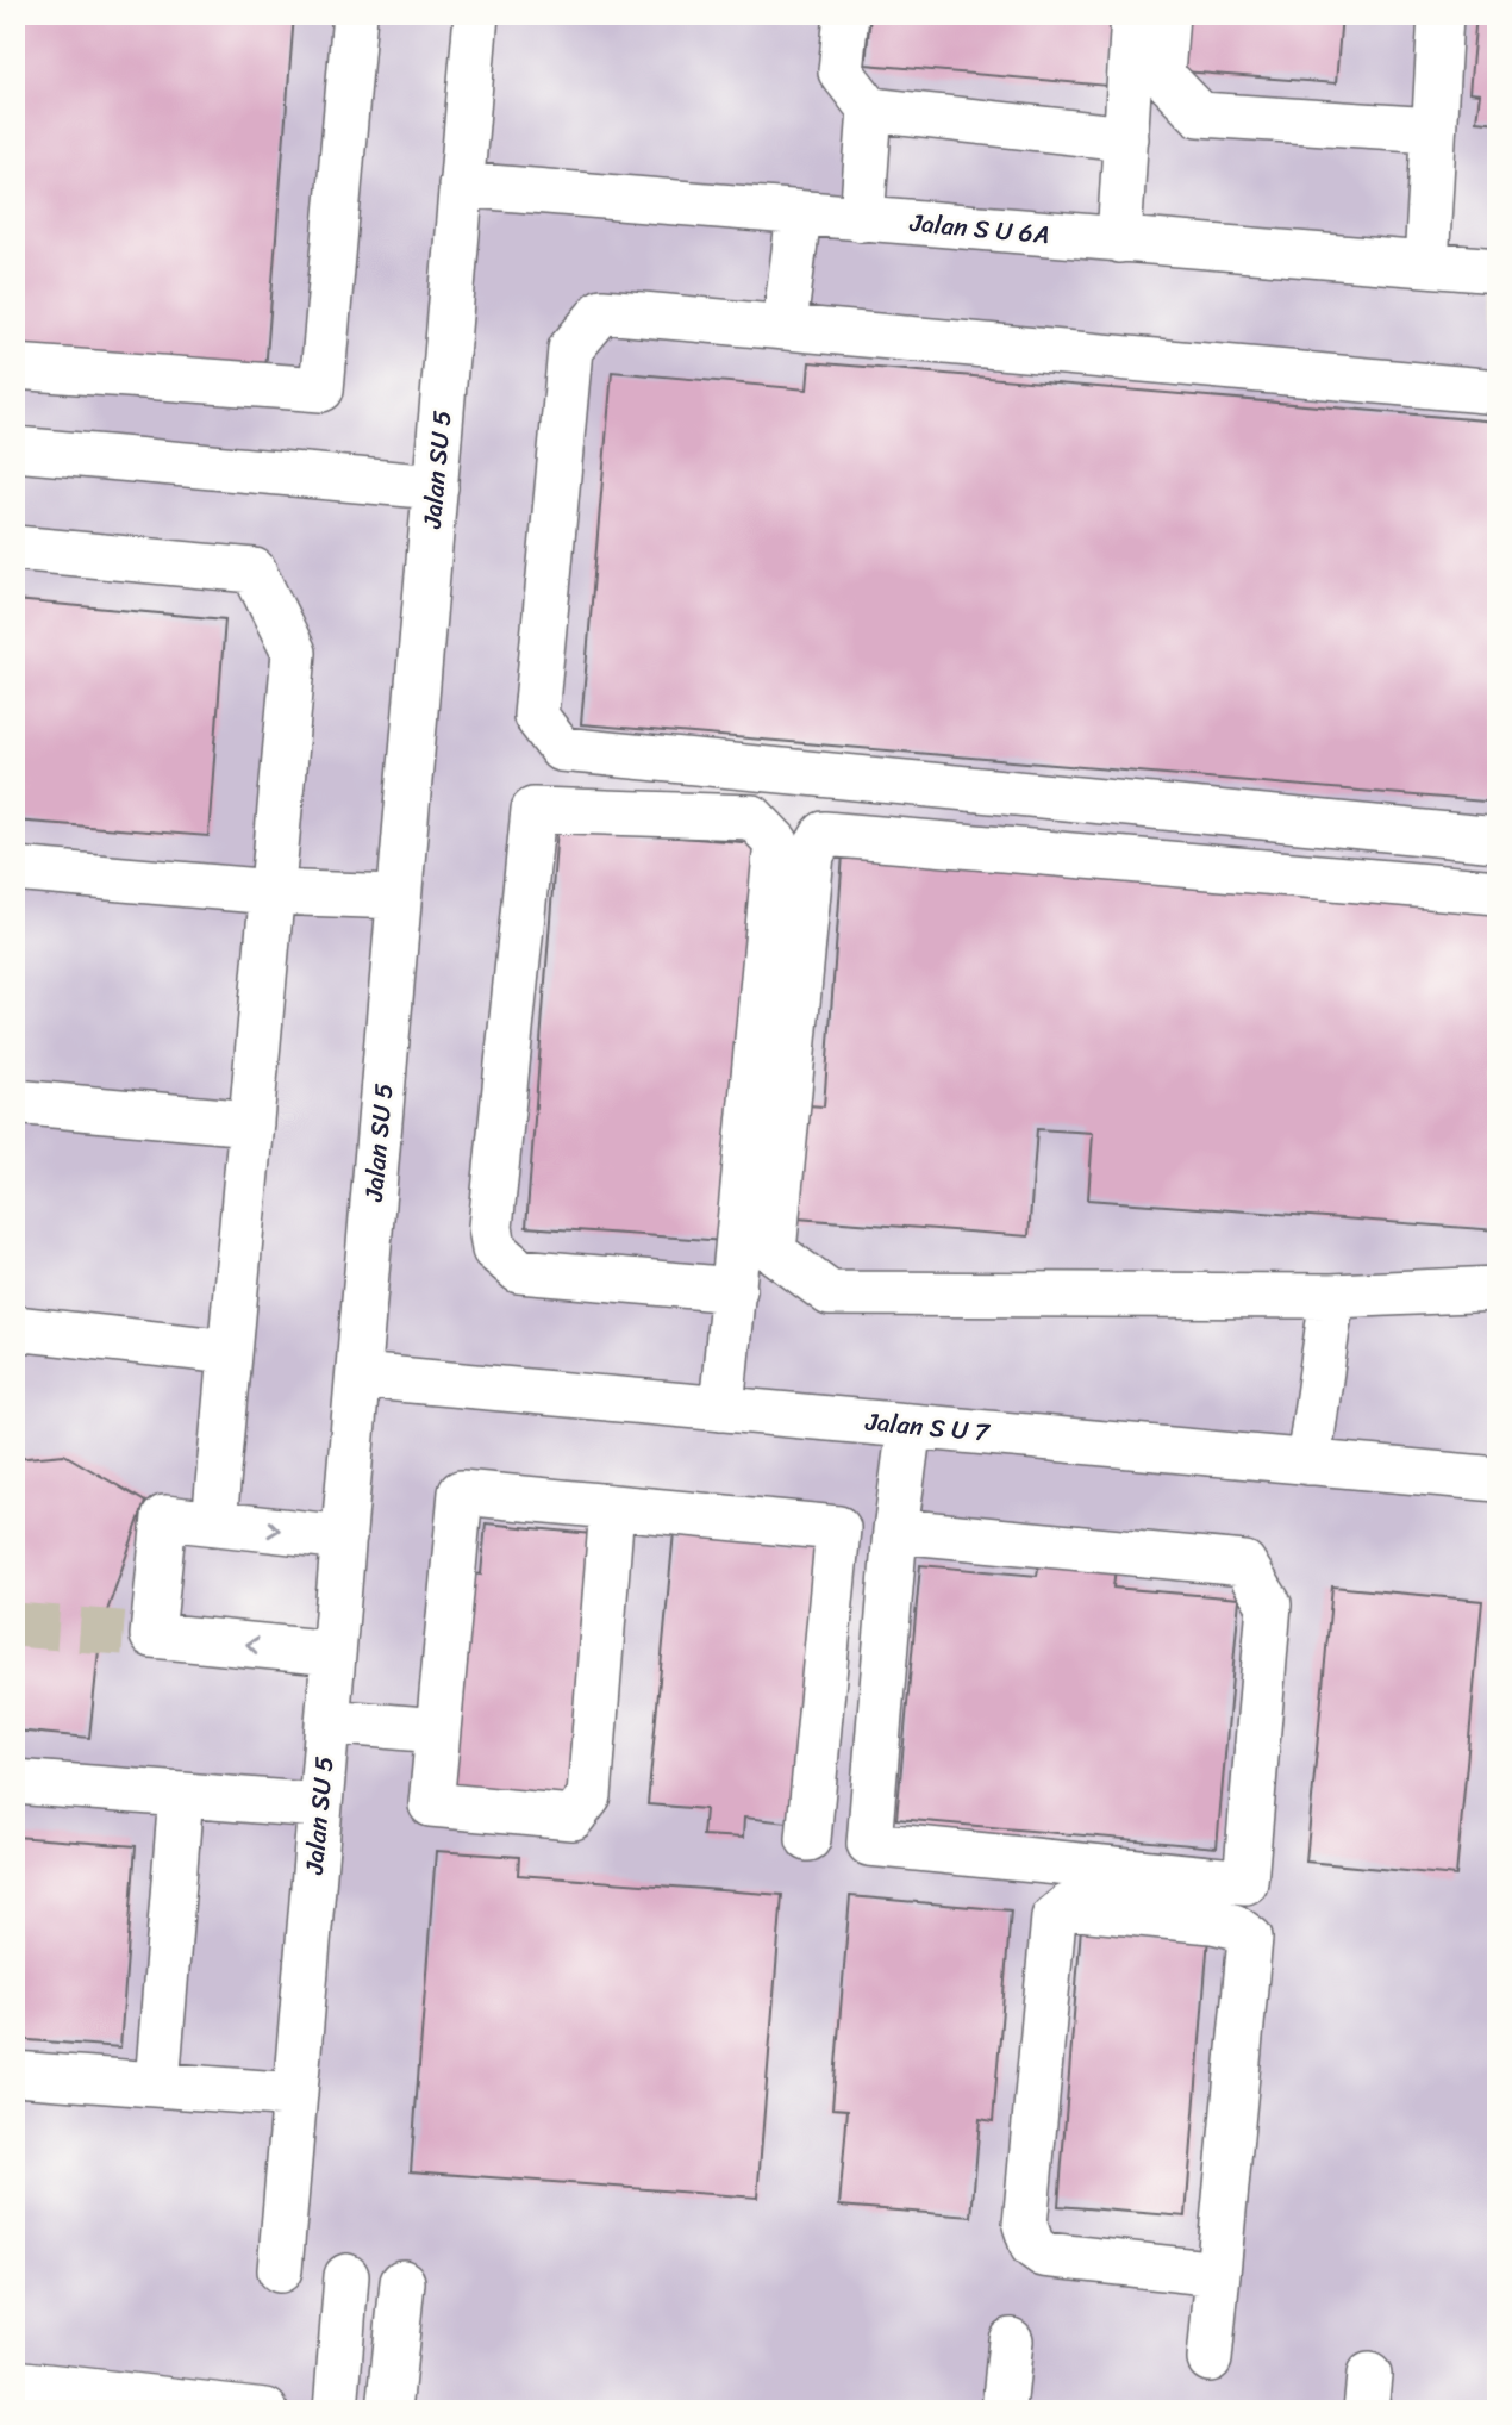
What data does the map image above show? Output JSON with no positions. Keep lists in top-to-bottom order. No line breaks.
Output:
{"streets":{"street":["Jalan S U 6A","Jalan SU 5","Jalan S U 7"]},"crossings":[["Jalan S U 6A","Jalan SU 5"],["Jalan SU 5","Jalan S U 7"]]}
